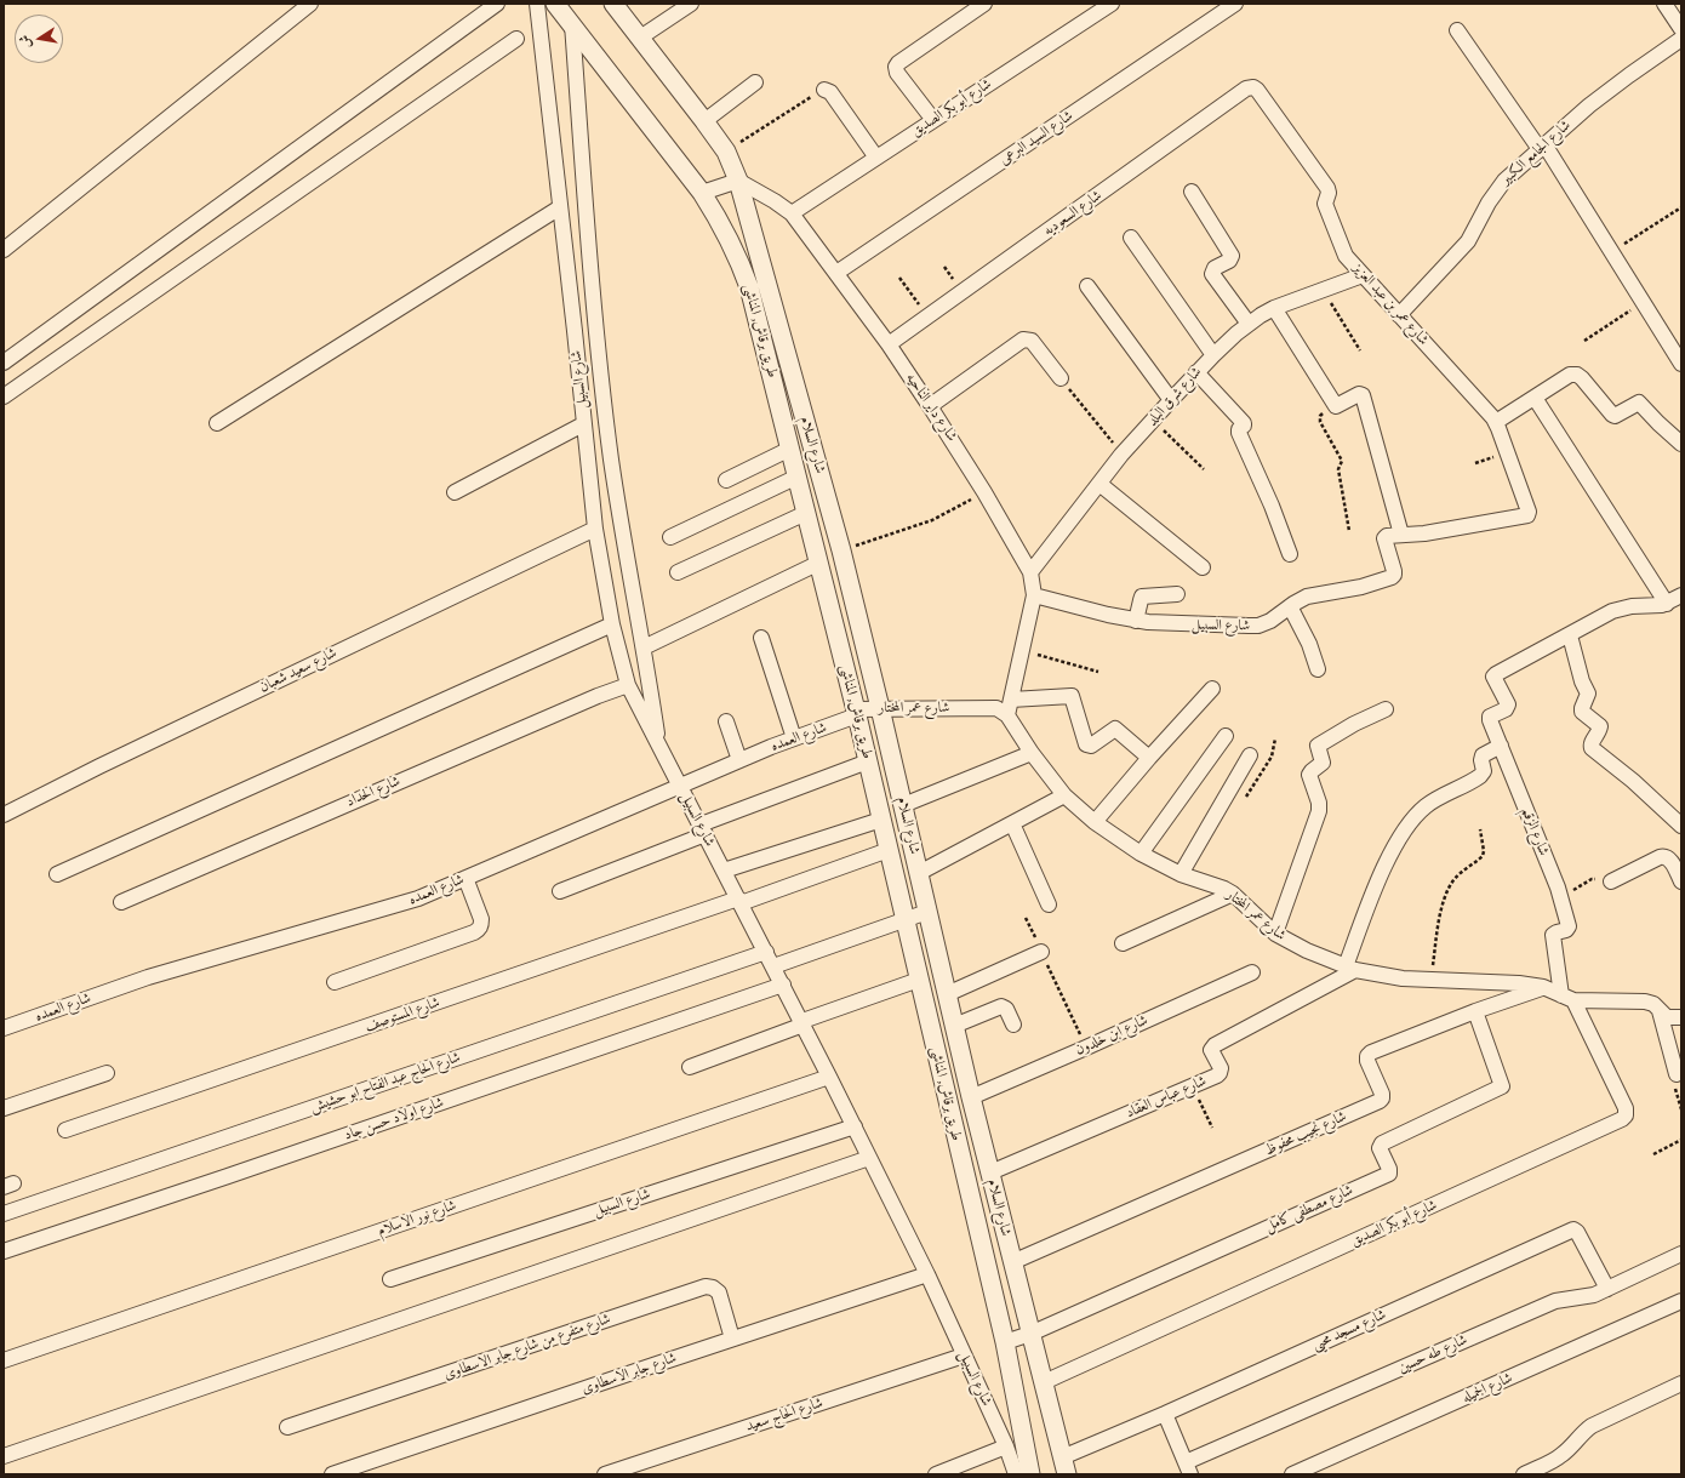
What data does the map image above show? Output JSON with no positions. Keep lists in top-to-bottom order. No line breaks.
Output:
{"streets":{"street":["شارع أبو بكر الصديق","شارع السيد البرعى","شارع الجامع الكبير","شارع السعوديه","شارع عمر بن عبد العزيز","طريق برقاش, المناشى","شارع السبيل","شارع شرق البلد","شارع داير الناحيه","شارع السلام","شارع سعيد شعبان","شارع عمر المختار","شارع العمده","شارع الحداد","شارع الزقم","شارع المستوصف","شارع ابن خلدون","شارع الحاج عبد الفتاح ابو حشيش","شارع عباس العقاد","شارع اولاد حسن جاد","شارع نجيب محفوظ","شارع مصطفى كامل","شارع نور الاسلام","شارع مسجد محيى","شارع متفرع من شارع جابر الاسطاوى","شارع طه حسين","شارع جابر الاسطاوى","شارع الجميله","شارع الحاج سعيد"]},"crossings":[["شارع أبو بكر الصديق","شارع داير الناحيه"],["شارع أبو بكر الصديق","شارع السلام"],["شارع أبو بكر الصديق","شارع عمر المختار"],["شارع أبو بكر الصديق","شارع الزقم"],["شارع السيد البرعى","شارع داير الناحيه"],["شارع الجامع الكبير","شارع عمر بن عبد العزيز"],["شارع السعوديه","شارع عمر بن عبد العزيز"],["شارع السعوديه","شارع داير الناحيه"],["شارع عمر بن عبد العزيز","شارع السبيل"],["شارع عمر بن عبد العزيز","شارع شرق البلد"],["طريق برقاش, المناشى","شارع السبيل"],["طريق برقاش, المناشى","شارع عمر المختار"],["طريق برقاش, المناشى","شارع العمده"],["طريق برقاش, المناشى","شارع المستوصف"],["طريق برقاش, المناشى","شارع مصطفى كامل"],["شارع السبيل","شارع داير الناحيه"],["شارع السبيل","شارع سعيد شعبان"],["شارع السبيل","شارع العمده"],["شارع السبيل","شارع الحداد"],["شارع السبيل","شارع المستوصف"],["شارع السبيل","شارع الحاج عبد الفتاح ابو حشيش"],["شارع السبيل","شارع اولاد حسن جاد"],["شارع السبيل","شارع نور الاسلام"],["شارع السبيل","شارع جابر الاسطاوى"],["شارع السبيل","شارع الحاج سعيد"],["شارع شرق البلد","شارع داير الناحيه"],["شارع داير الناحيه","شارع السلام"],["شارع داير الناحيه","شارع عمر المختار"],["شارع السلام","شارع عمر المختار"],["شارع السلام","شارع ابن خلدون"],["شارع السلام","شارع عباس العقاد"],["شارع السلام","شارع نجيب محفوظ"],["شارع السلام","شارع مصطفى كامل"],["شارع السلام","شارع مسجد محيى"],["شارع عمر المختار","شارع العمده"],["شارع عمر المختار","شارع الزقم"],["شارع عمر المختار","شارع عباس العقاد"],["شارع عمر المختار","شارع نجيب محفوظ"],["شارع نجيب محفوظ","شارع مصطفى كامل"],["شارع مسجد محيى","شارع طه حسين"],["شارع متفرع من شارع جابر الاسطاوى","شارع جابر الاسطاوى"]],"north":"left"}
